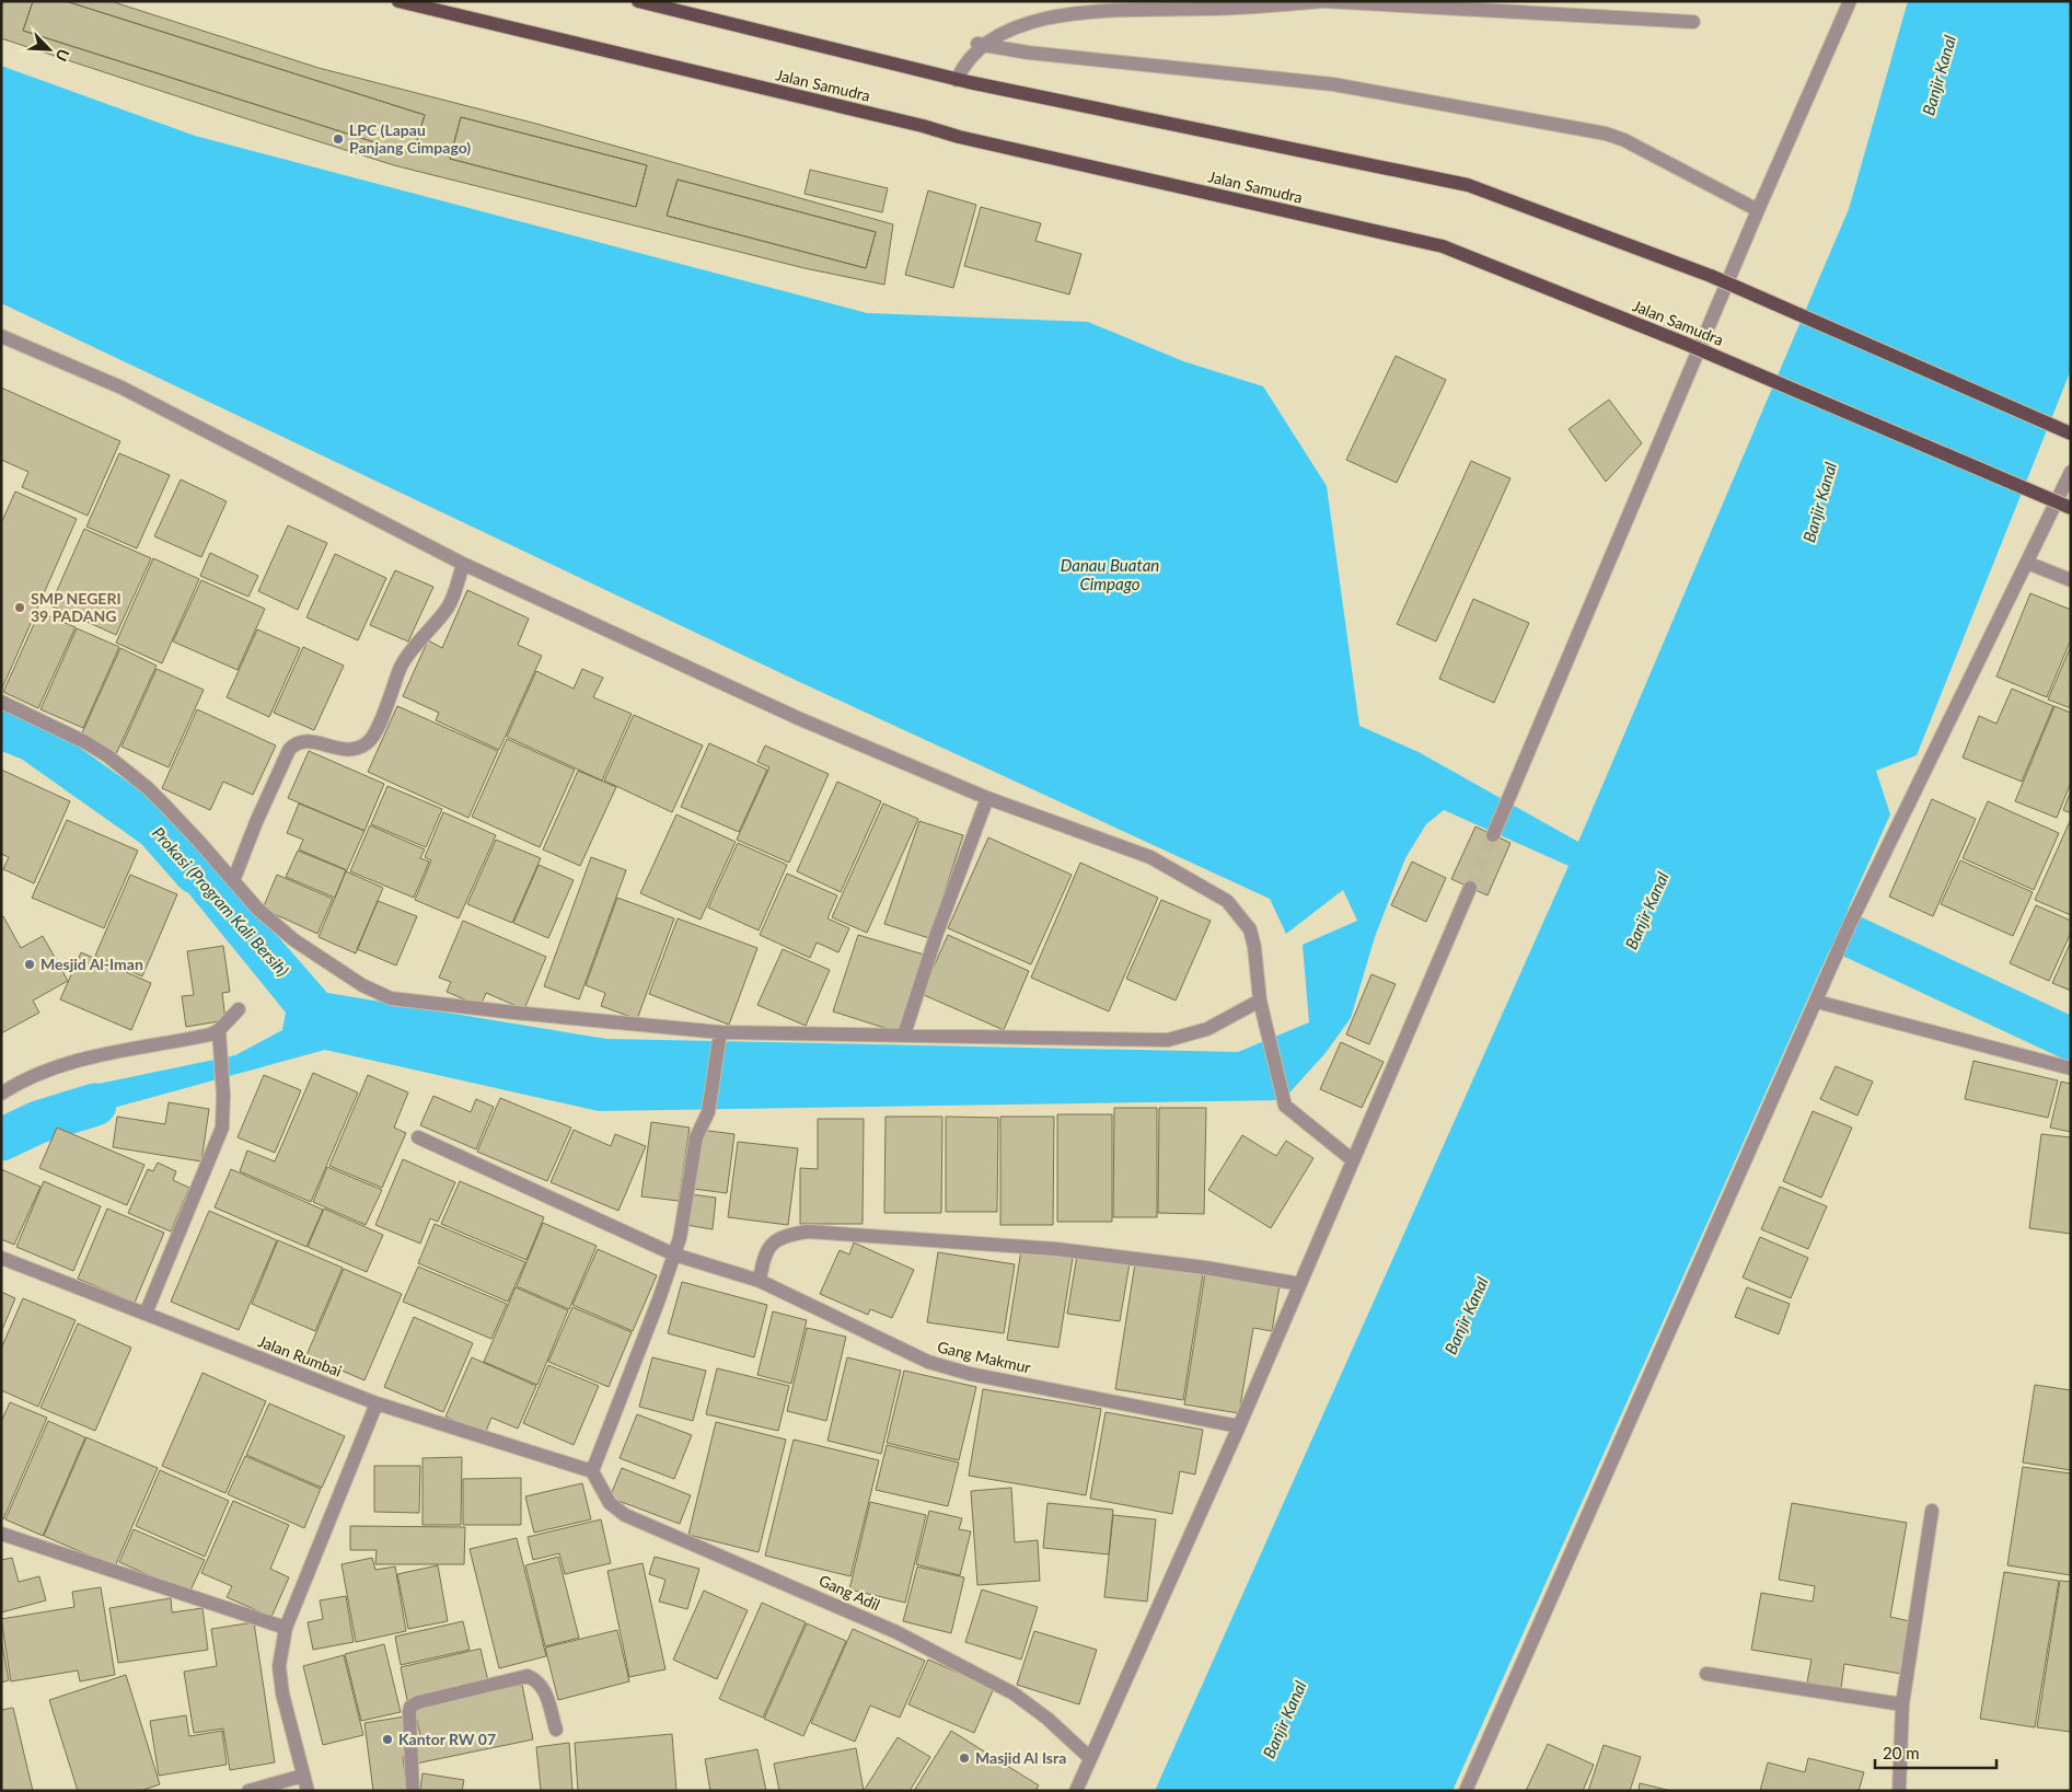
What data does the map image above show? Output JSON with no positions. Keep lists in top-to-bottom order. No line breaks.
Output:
{"streets":{"main road":["Jalan Samudra"],"street":["Jalan Rumbai","Gang Makmur","Gang Adil"]},"crossings":[["Jalan Rumbai","Gang Adil"]],"water":["Banjir Kanal","Danau Buatan Cimpago","Prokasi (Program Kali Bersih)"],"places":["LPC (Lapau Panjang Cimpago)","SMP NEGERI 39 PADANG","Mesjid Al-Iman","Kantor RW 07","Masjid Al Isra"],"scale_bar":"20 m","north":"bottom right"}
